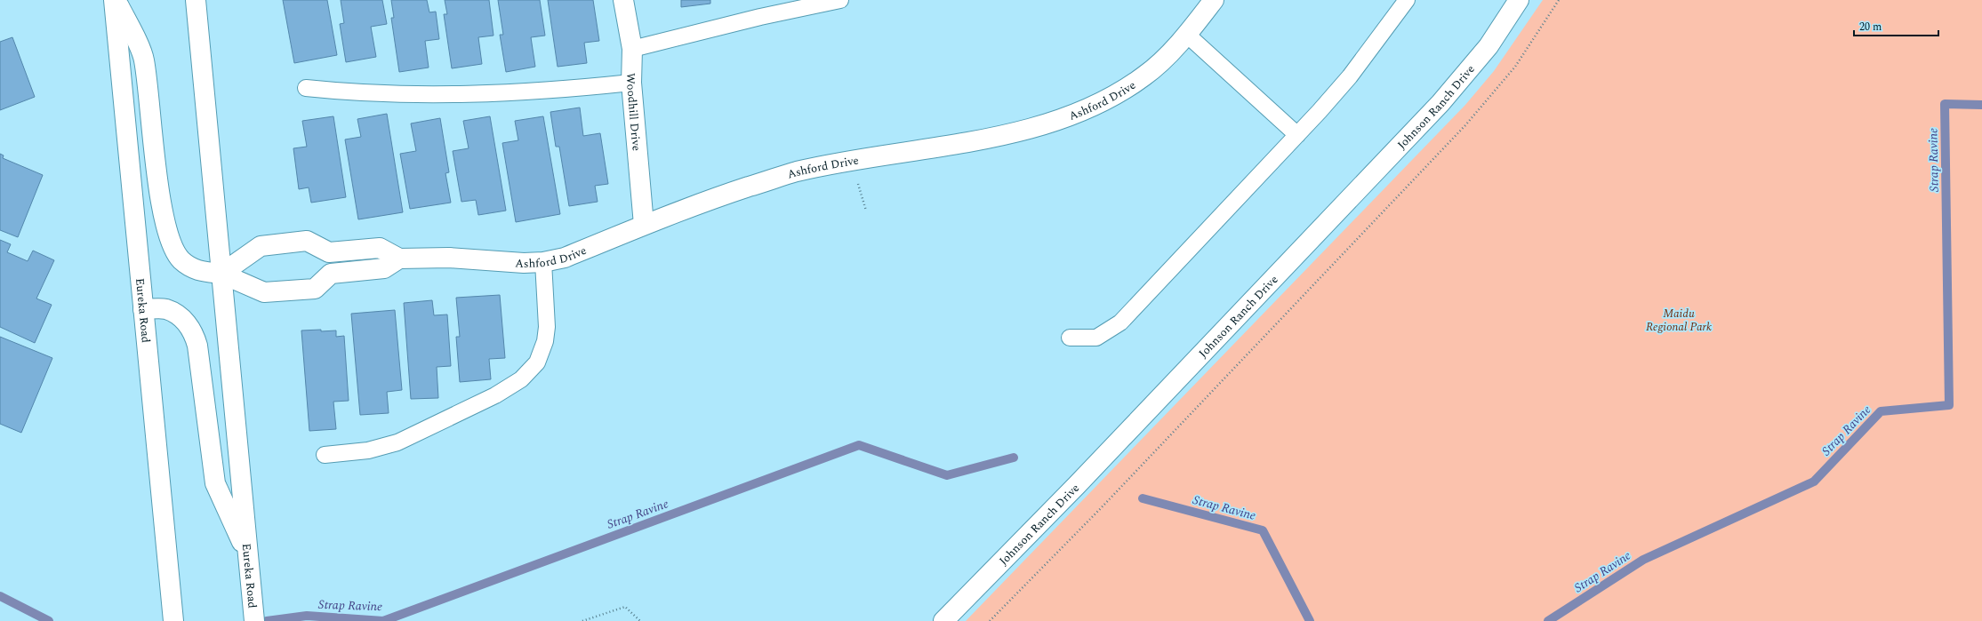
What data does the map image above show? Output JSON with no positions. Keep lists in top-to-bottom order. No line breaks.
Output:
{"streets":{"street":["Ashford Drive","Johnson Ranch Drive","Woodhill Drive","Eureka Road"]},"crossings":[["Ashford Drive","Woodhill Drive"]],"water":["Strap Ravine"],"parks":["Maidu Regional Park"],"scale_bar":"20 m"}
